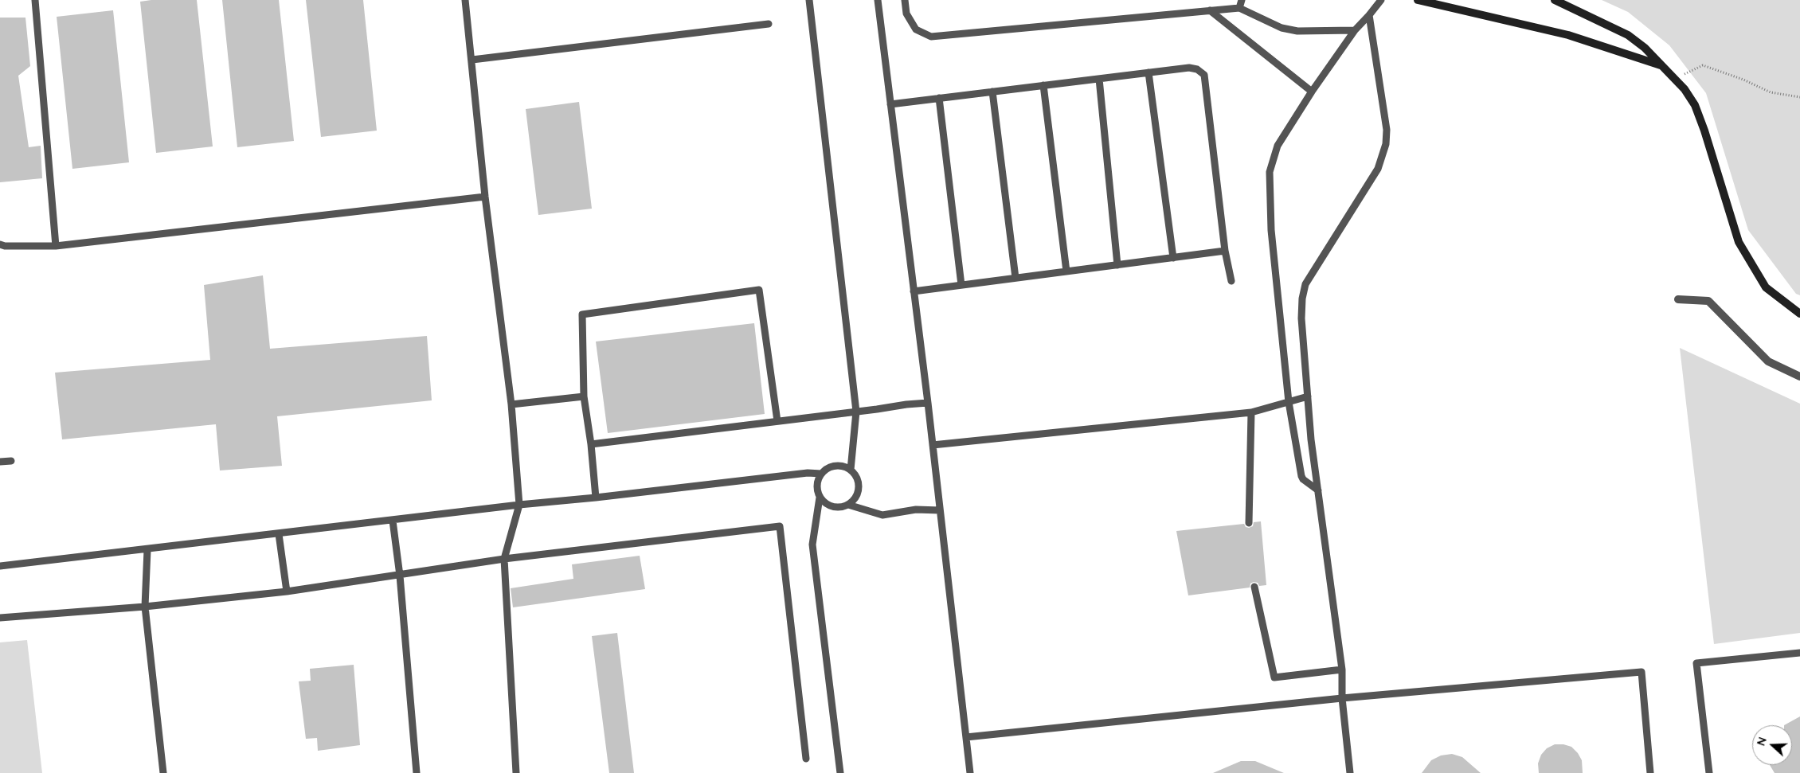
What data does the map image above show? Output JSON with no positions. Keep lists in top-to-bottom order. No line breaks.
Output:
{"north":"left"}
